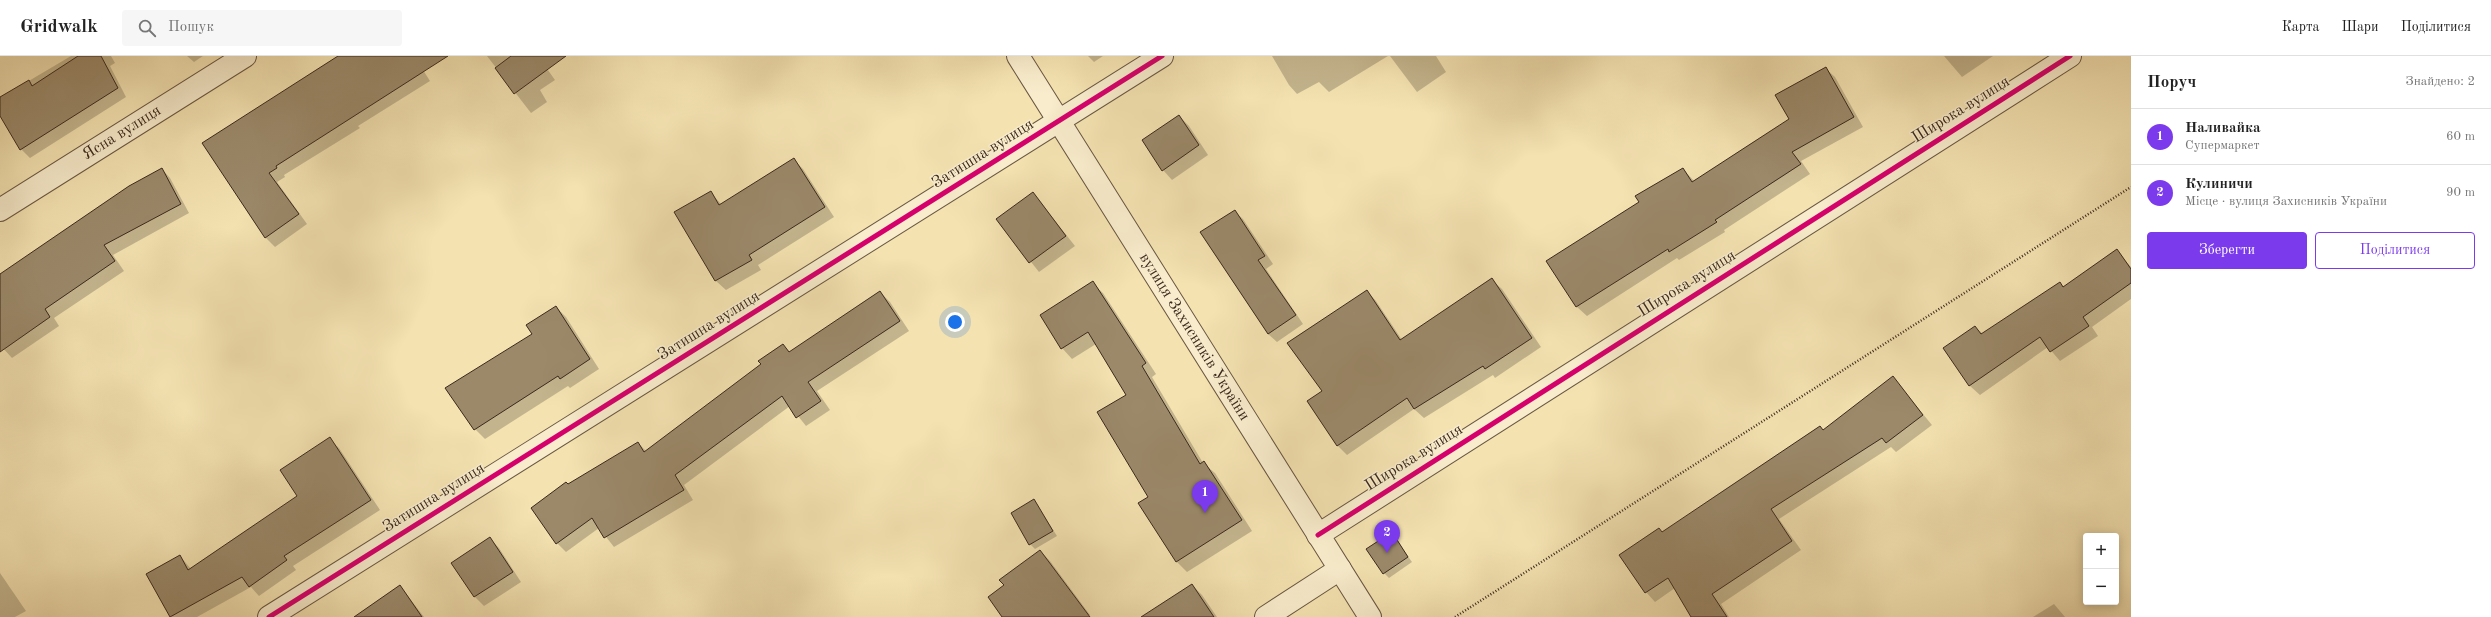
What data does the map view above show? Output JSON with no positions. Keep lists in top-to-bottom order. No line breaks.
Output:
{"streets":{"street":["Широка вулиця","Ясна вулиця","Затишна вулиця","вулиця Захисників України"]},"crossings":[["Широка вулиця","вулиця Захисників України"],["Затишна вулиця","вулиця Захисників України"]],"page":{"header":"Gridwalk","search":"Пошук","nav":["Карта","Шари","Поділитися"],"heading":["Поруч","Знайдено: 2"],"list":[{"mark":"1","name":"Наливайка","note":"Супермаркет","value":"60 m"},{"mark":"2","name":"Кулиничи","note":"Місце · вулиця Захисників України","value":"90 m"}],"buttons":["Зберегти","Поділитися"],"pins":["1","2"],"map_buttons":["+","−"]}}
